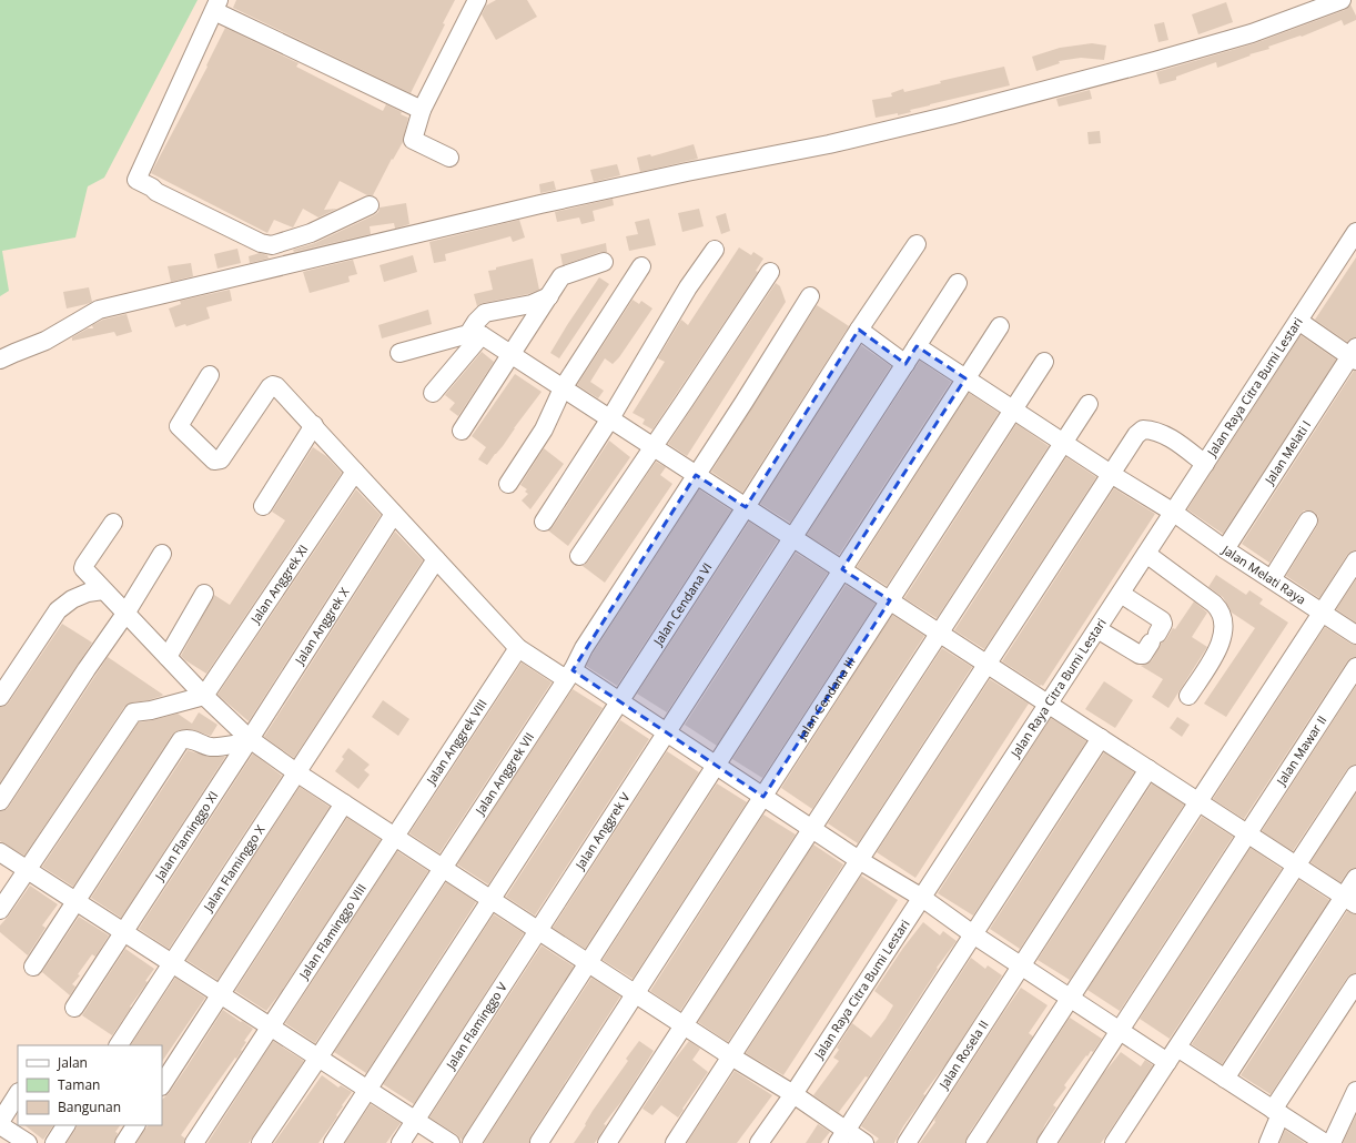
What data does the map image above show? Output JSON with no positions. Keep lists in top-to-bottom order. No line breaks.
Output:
{"streets":{"street":["Jalan Raya Citra Bumi Lestari","Jalan Melati I","Jalan Melati Raya","Jalan Anggrek XI","Jalan Cendana VI","Jalan Anggrek X","Jalan Cendana III","Jalan Anggrek VIII","Jalan Mawar II","Jalan Anggrek VII","Jalan Anggrek V","Jalan Flaminggo XI","Jalan Flaminggo X","Jalan Flaminggo VIII","Jalan Flaminggo V","Jalan Rosela II"]},"crossings":[["Jalan Raya Citra Bumi Lestari","Jalan Melati Raya"],["Jalan Melati I","Jalan Melati Raya"],["Jalan Melati Raya","Jalan Cendana III"],["Jalan Melati Raya","Jalan Anggrek V"],["Jalan Anggrek X","Jalan Flaminggo XI"],["Jalan Anggrek VIII","Jalan Flaminggo VIII"],["Jalan Anggrek V","Jalan Flaminggo V"]],"legend":["Jalan","Taman","Bangunan"]}
